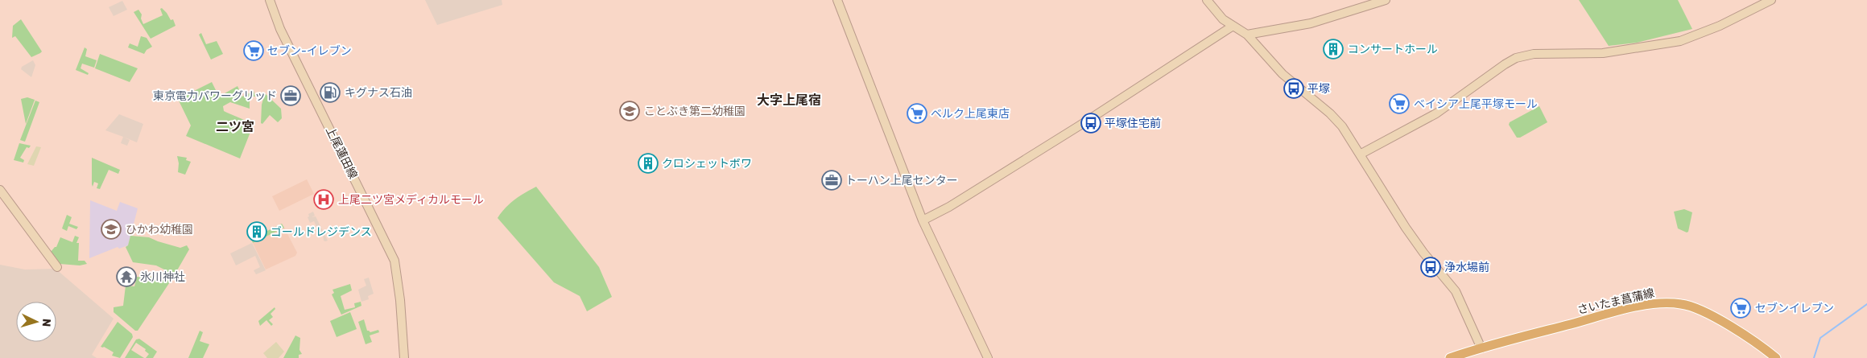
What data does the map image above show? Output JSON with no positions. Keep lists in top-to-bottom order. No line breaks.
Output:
{"streets":{"main road":["さいたま菖蒲線"],"street":["上尾蓮田線"]},"districts":["大字上尾宿","二ツ宮"],"places":{"building":["コンサートホール","クロシェットボワ","ゴールドレジデンス"],"supermarket":["セブン-イレブン","ベイシア上尾平塚モール","ベルク上尾東店","セブンイレブン"],"bus stop":["平塚","平塚住宅前","浄水場前"],"fuel station":["キグナス石油"],"office":["東京電力パワーグリッド","トーハン上尾センター"],"school or university":["ことぶき第二幼稚園","ひかわ幼稚園"],"hospital":["上尾二ツ宮メディカルモール"],"temple":["氷川神社"]},"north":"right"}
